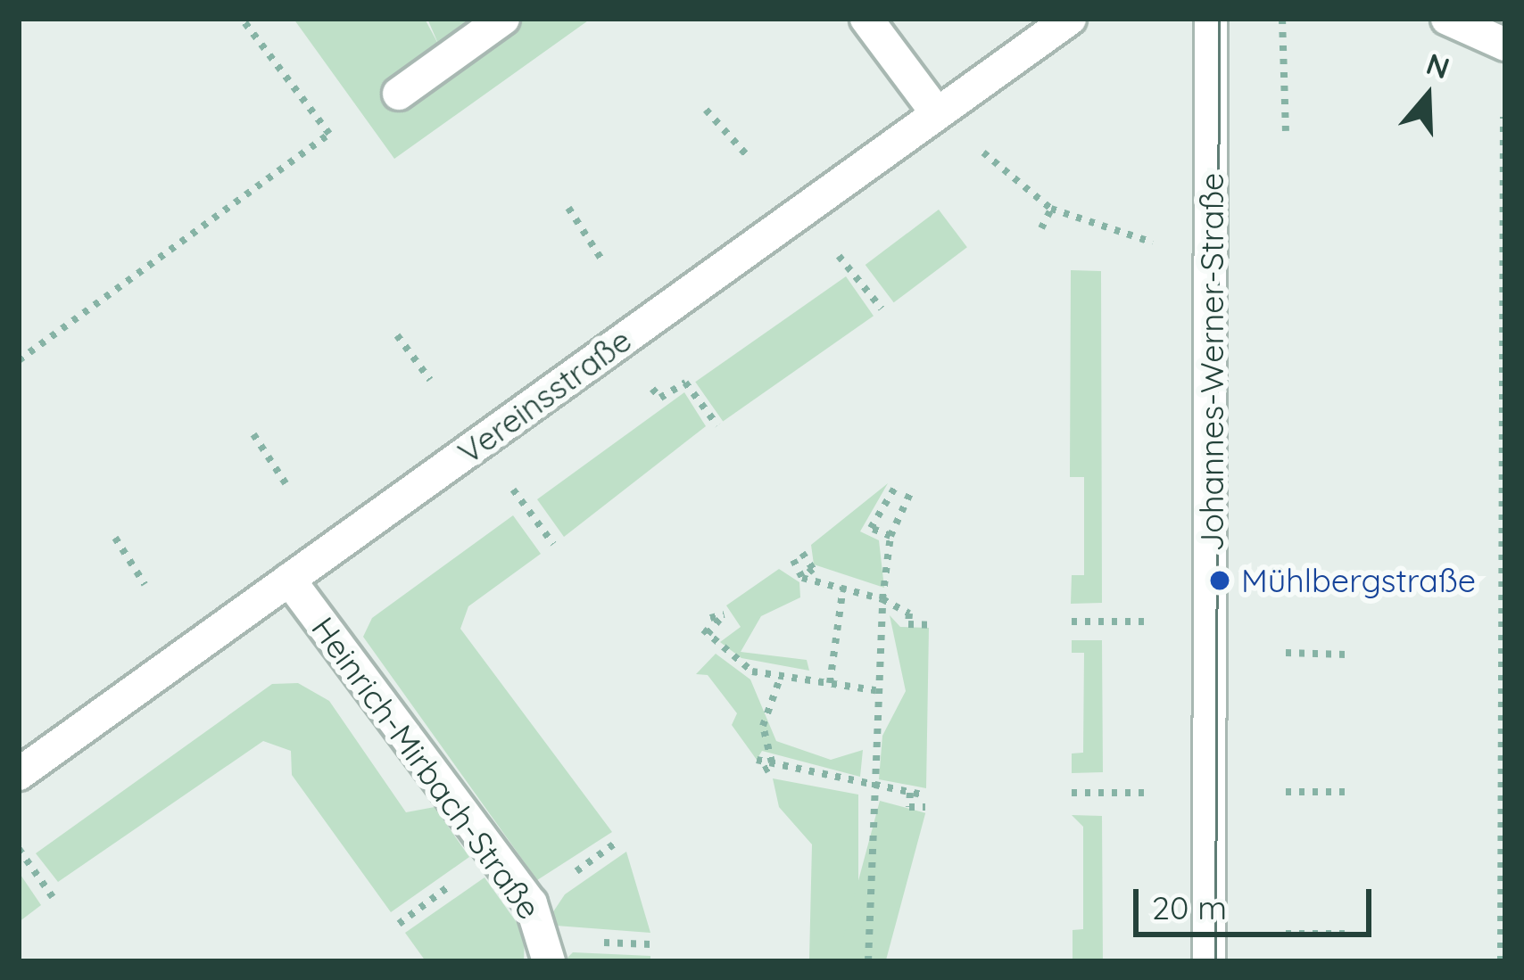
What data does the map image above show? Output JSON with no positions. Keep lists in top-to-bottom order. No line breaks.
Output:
{"streets":{"street":["Johannes-Werner-Straße","Vereinsstraße","Heinrich-Mirbach-Straße"]},"crossings":[["Vereinsstraße","Heinrich-Mirbach-Straße"]],"places":["Mühlbergstraße"],"scale_bar":"20 m","north":"top"}
